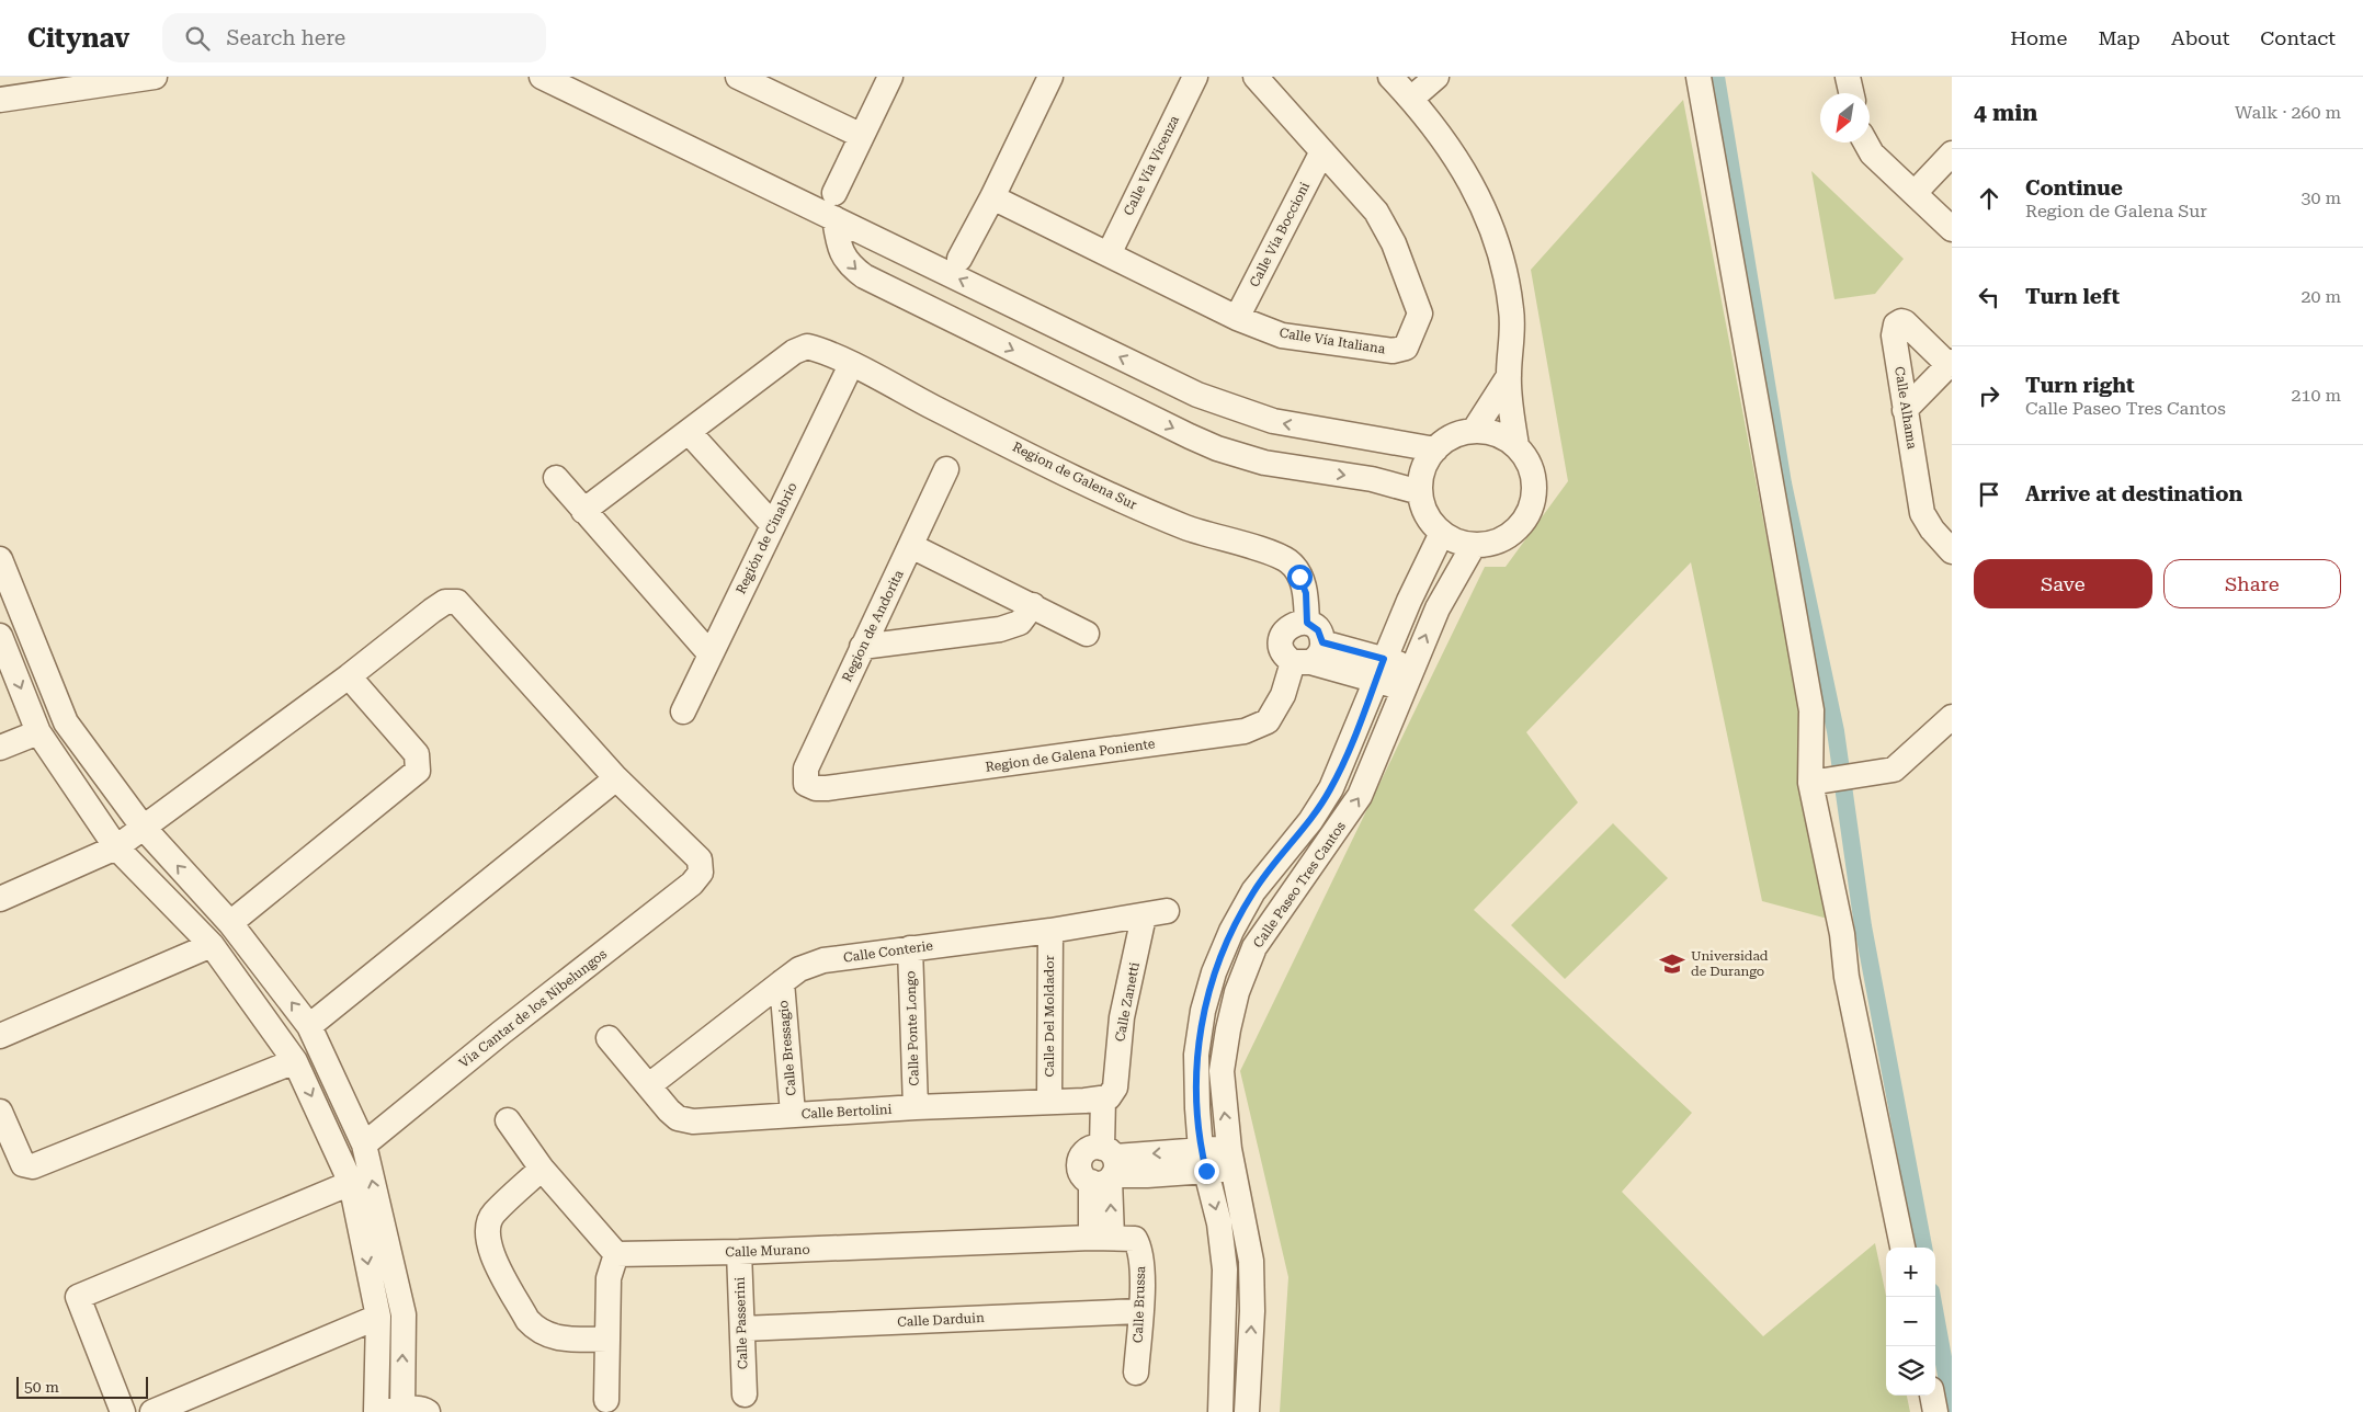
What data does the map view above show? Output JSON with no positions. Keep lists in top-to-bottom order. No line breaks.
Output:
{"streets":{"street":["Calle Vía Vicenza","Calle Vía Boccioni","Calle Vía Italiana","Calle Alhama","Region de Galena Sur","Región de Cinabrio","Region de Andorita","Region de Galena Poniente","Calle Paseo Tres Cantos","Calle Conterie","Calle Zanetti","Via Cantar de los Nibelungos","Calle Del Moldador","Calle Ponte Longo","Calle Bressagio","Calle Bertolini","Calle Murano","Calle Brussa","Calle Darduin","Calle Passerini"]},"crossings":[["Calle Vía Vicenza","Calle Vía Italiana"],["Calle Vía Boccioni","Calle Vía Italiana"],["Region de Galena Sur","Región de Cinabrio"],["Region de Galena Sur","Region de Galena Poniente"],["Region de Andorita","Region de Galena Poniente"],["Calle Conterie","Calle Zanetti"],["Calle Conterie","Calle Del Moldador"],["Calle Conterie","Calle Ponte Longo"],["Calle Conterie","Calle Bressagio"],["Calle Conterie","Calle Bertolini"],["Calle Zanetti","Calle Bertolini"],["Calle Del Moldador","Calle Bertolini"],["Calle Ponte Longo","Calle Bertolini"],["Calle Bressagio","Calle Bertolini"],["Calle Murano","Calle Brussa"],["Calle Murano","Calle Passerini"],["Calle Brussa","Calle Darduin"],["Calle Darduin","Calle Passerini"]],"places":{"school or university":["Universidad de Durango"]},"scale_bar":"50 m","north":"bottom left","page":{"header":"Citynav","search":"Search here","nav":["Home","Map","About","Contact"],"heading":["4 min","Walk · 260 m"],"list":[["Continue","Region de Galena Sur","30 m"],["Turn left","20 m"],["Turn right","Calle Paseo Tres Cantos","210 m"],"Arrive at destination"],"buttons":["Save","Share"],"map_buttons":["+","−"],"scale":"50 m"}}
